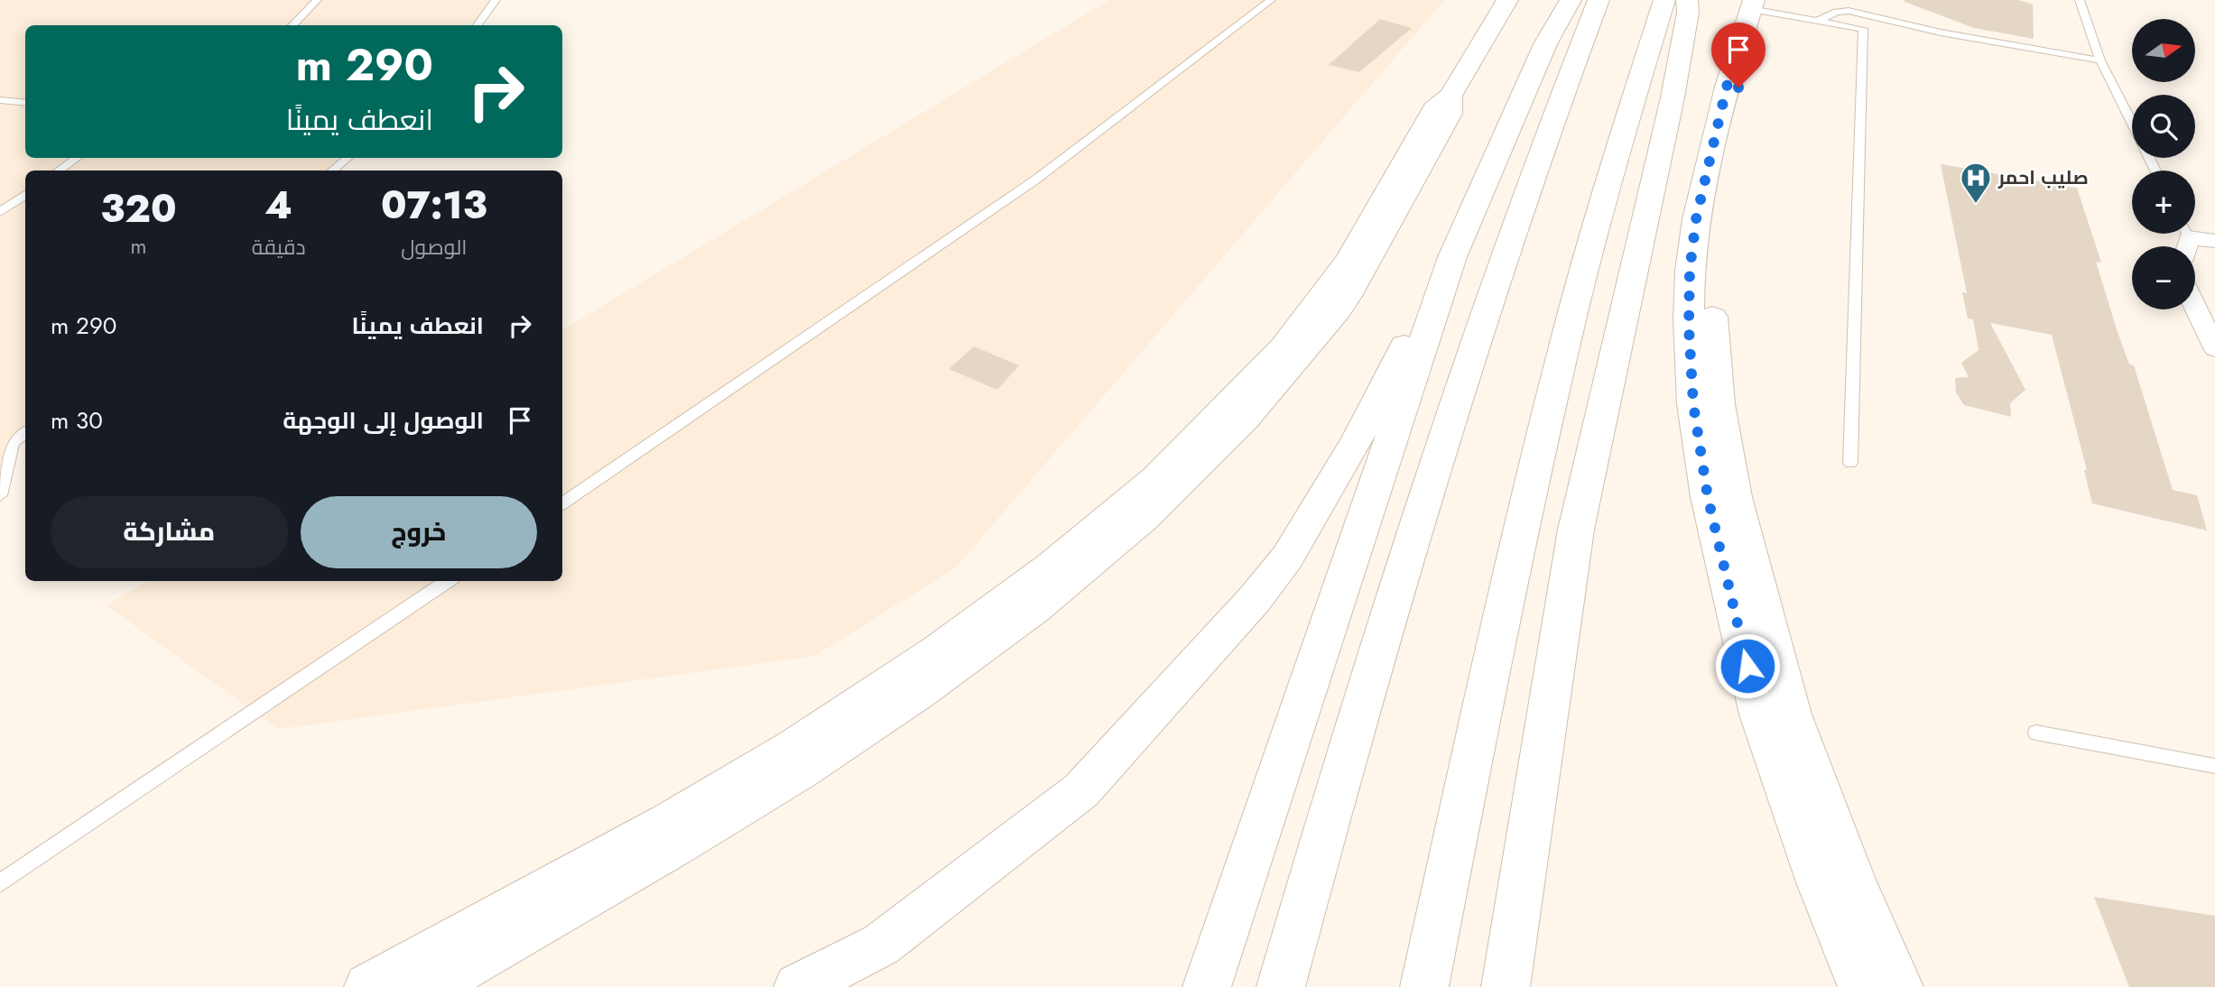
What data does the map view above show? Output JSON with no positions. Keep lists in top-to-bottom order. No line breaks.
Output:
{"places":{"hospital":["صلیب احمر"]},"north":"right","page":{"map_buttons":["+","−"],"turn":["290 m","انعطف يمينًا"],"eta":["07:13","الوصول","4","دقيقة","320","m"],"list":[{"name":"انعطف يمينًا","value":"290 m"},{"name":"الوصول إلى الوجهة","value":"30 m"}],"buttons":["خروج","مشاركة"]}}
